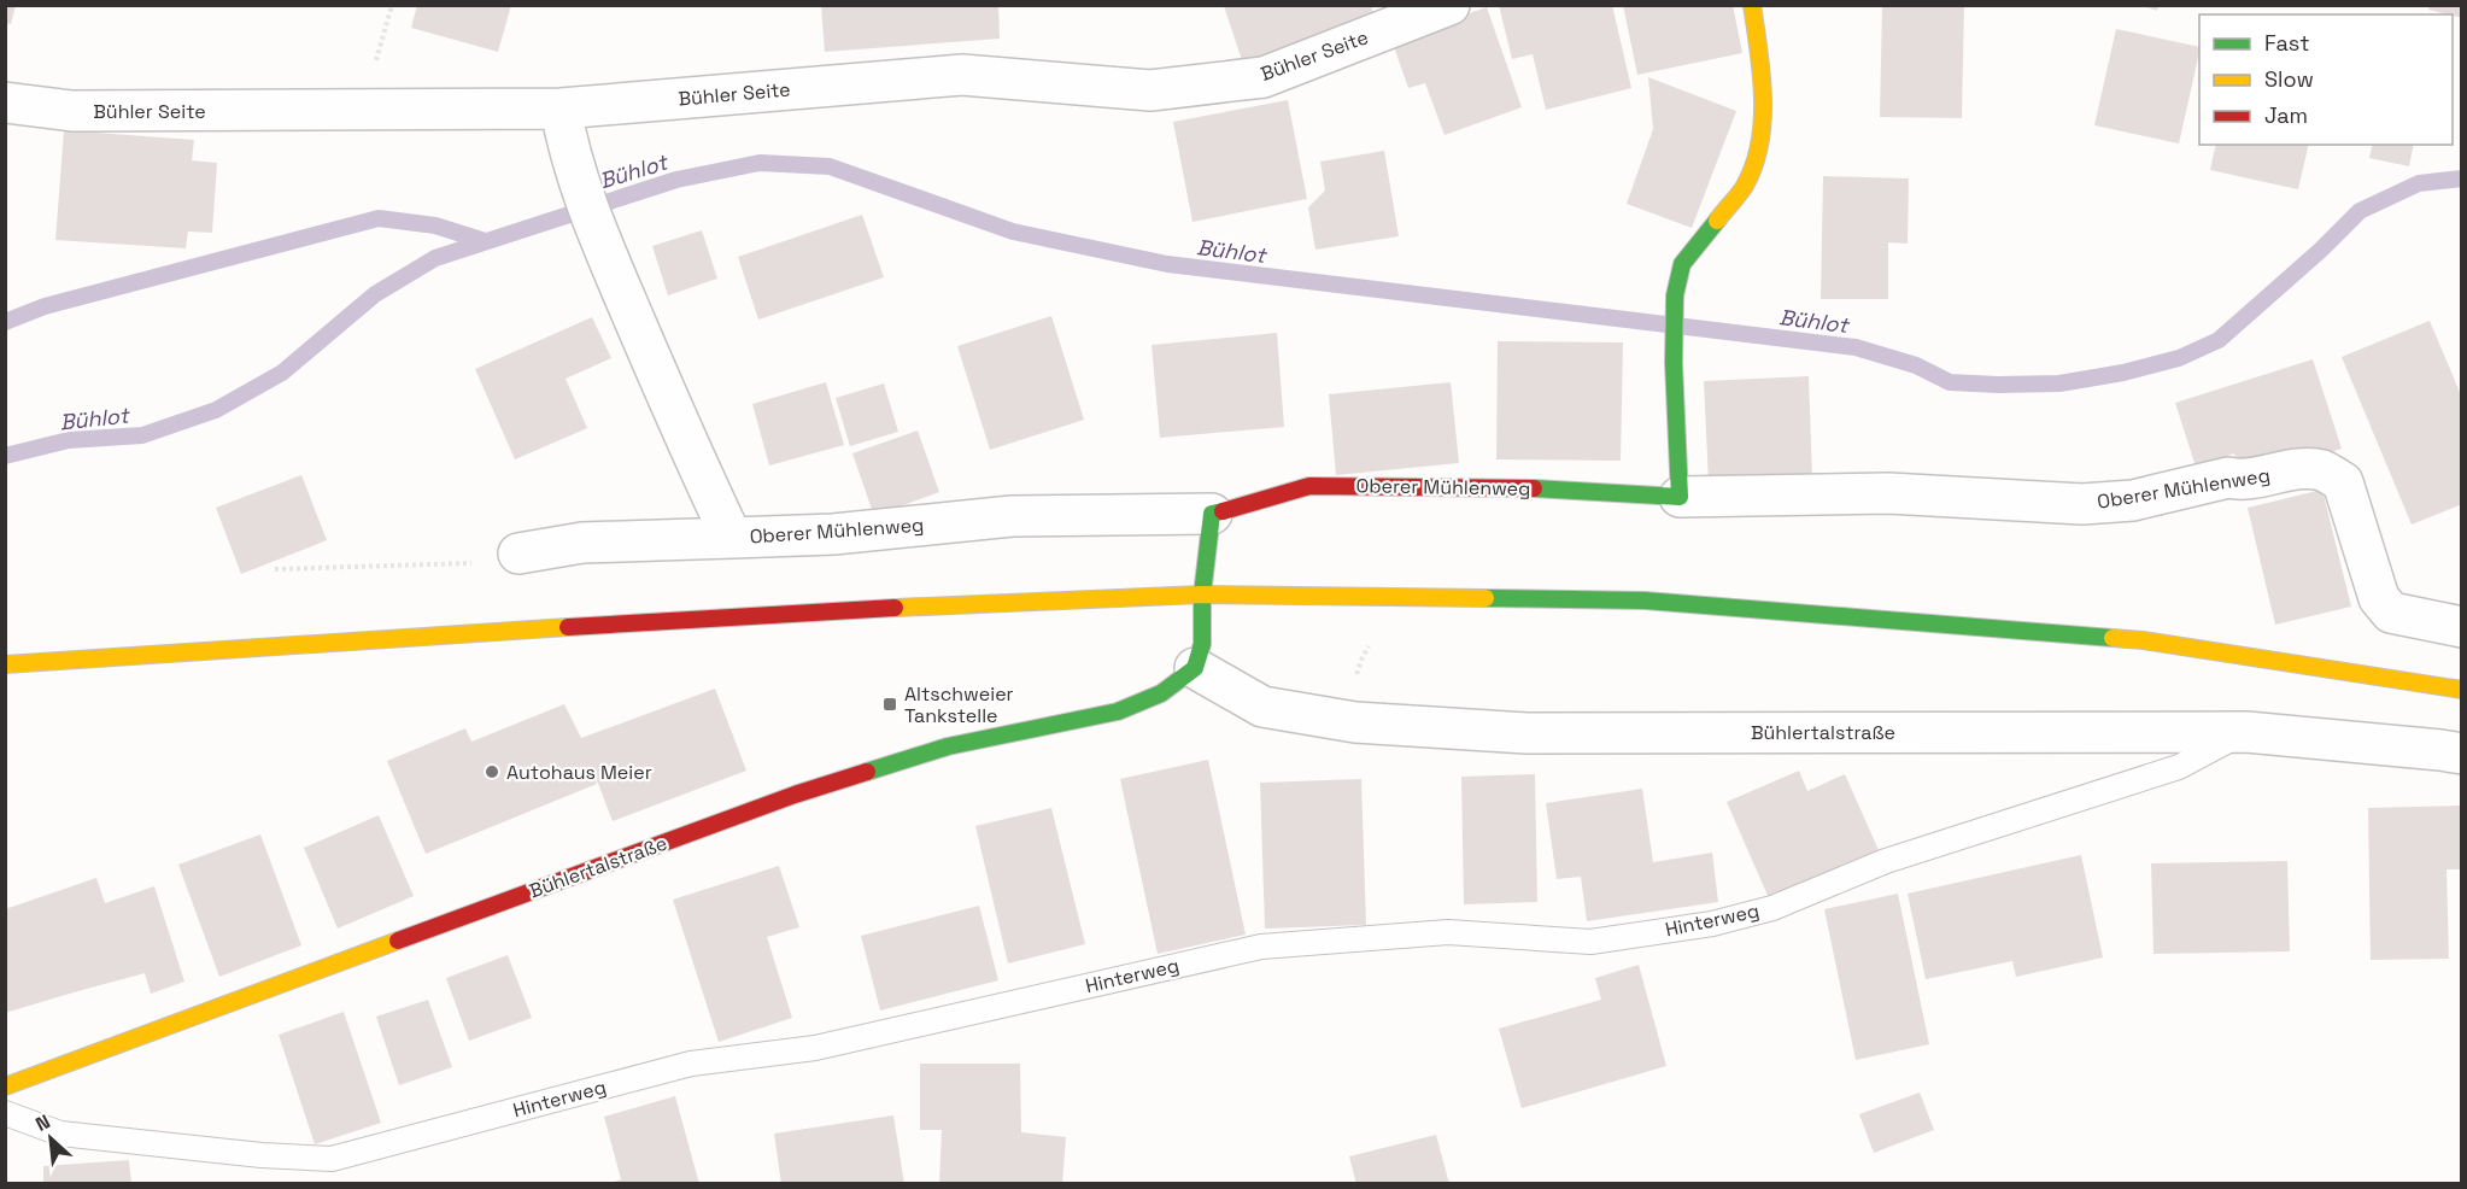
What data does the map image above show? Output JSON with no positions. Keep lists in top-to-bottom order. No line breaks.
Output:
{"streets":{"main road":["Oberer Mühlenweg","Bühlertalstraße"],"street":["Bühler Seite"],"lane":["Hinterweg"]},"crossings":[["Bühler Seite","Oberer Mühlenweg"],["Bühlertalstraße","Hinterweg"]],"water":["Bühlot"],"places":{"transit":["Altschweier Tankstelle"],"other":["Autohaus Meier"]},"legend":["Fast","Slow","Jam"],"north":"top left"}
